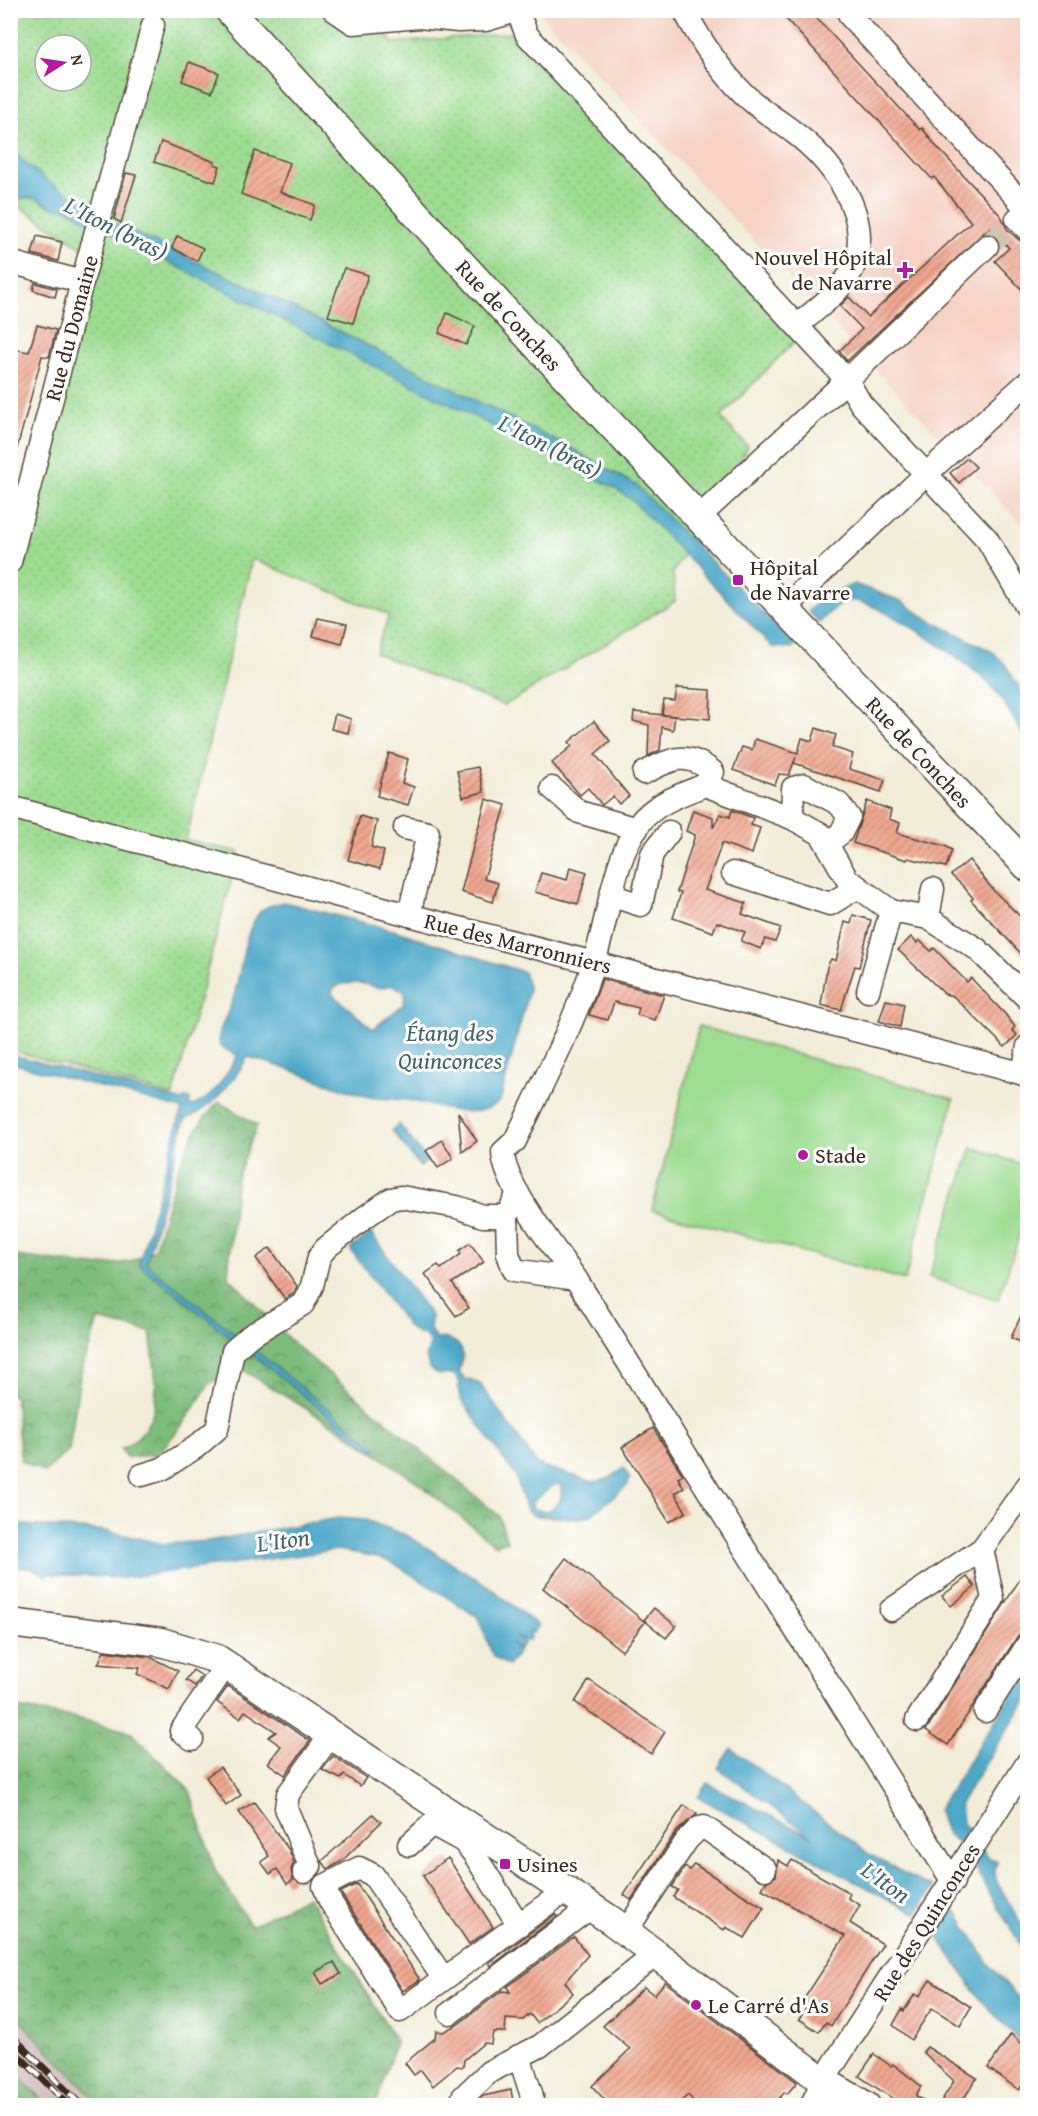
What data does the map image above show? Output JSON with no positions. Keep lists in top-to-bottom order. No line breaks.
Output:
{"streets":{"main road":["Rue de Conches"],"street":["Rue du Domaine","Rue des Marronniers","Rue des Quinconces"]},"water":["L'Iton (bras)","Étang des Quinconces","L'Iton"],"places":{"health":["Nouvel Hôpital de Navarre"],"transit":["Hôpital de Navarre","Usines"],"other":["Stade","Le Carré d'As"]},"north":"right"}
